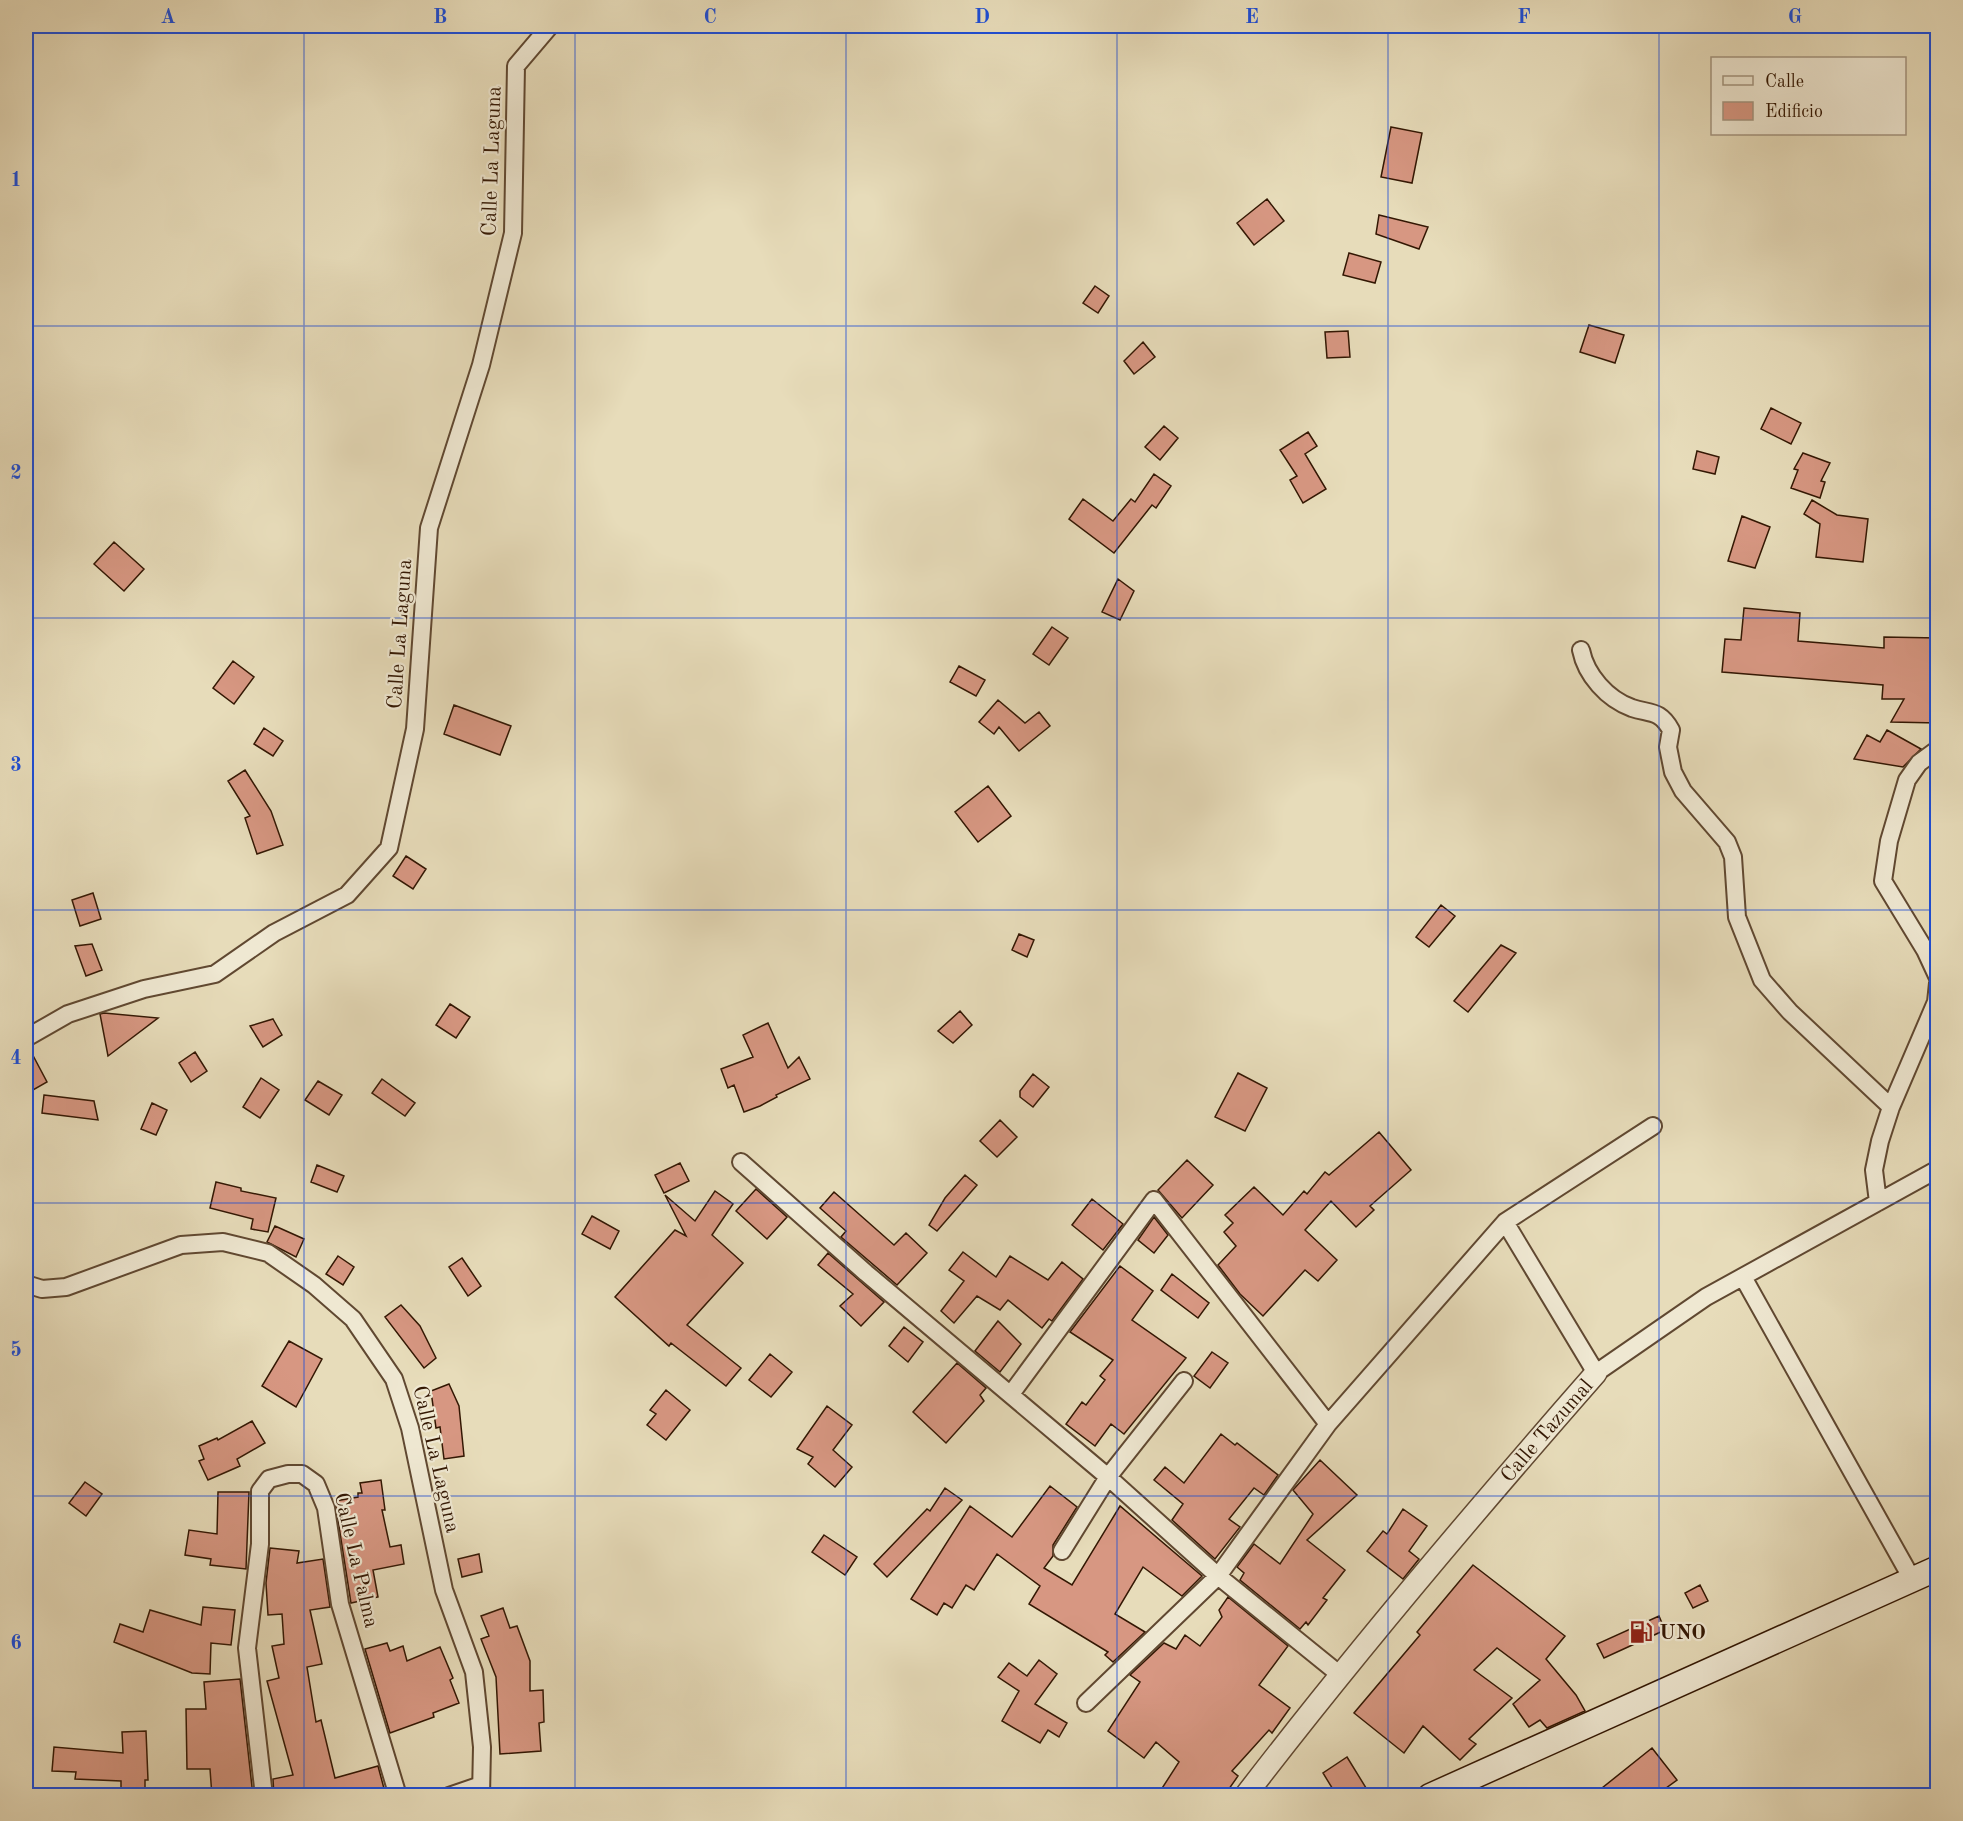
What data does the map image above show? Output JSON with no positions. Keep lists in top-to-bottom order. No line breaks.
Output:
{"streets":{"street":["Calle La Laguna","Calle Tazumal","Calle La Palma"]},"places":{"fuel station":["UNO"]},"legend":["Calle","Edificio"],"grid":{"columns":["A","B","C","D","E","F","G"],"rows":["1","2","3","4","5","6"]}}
